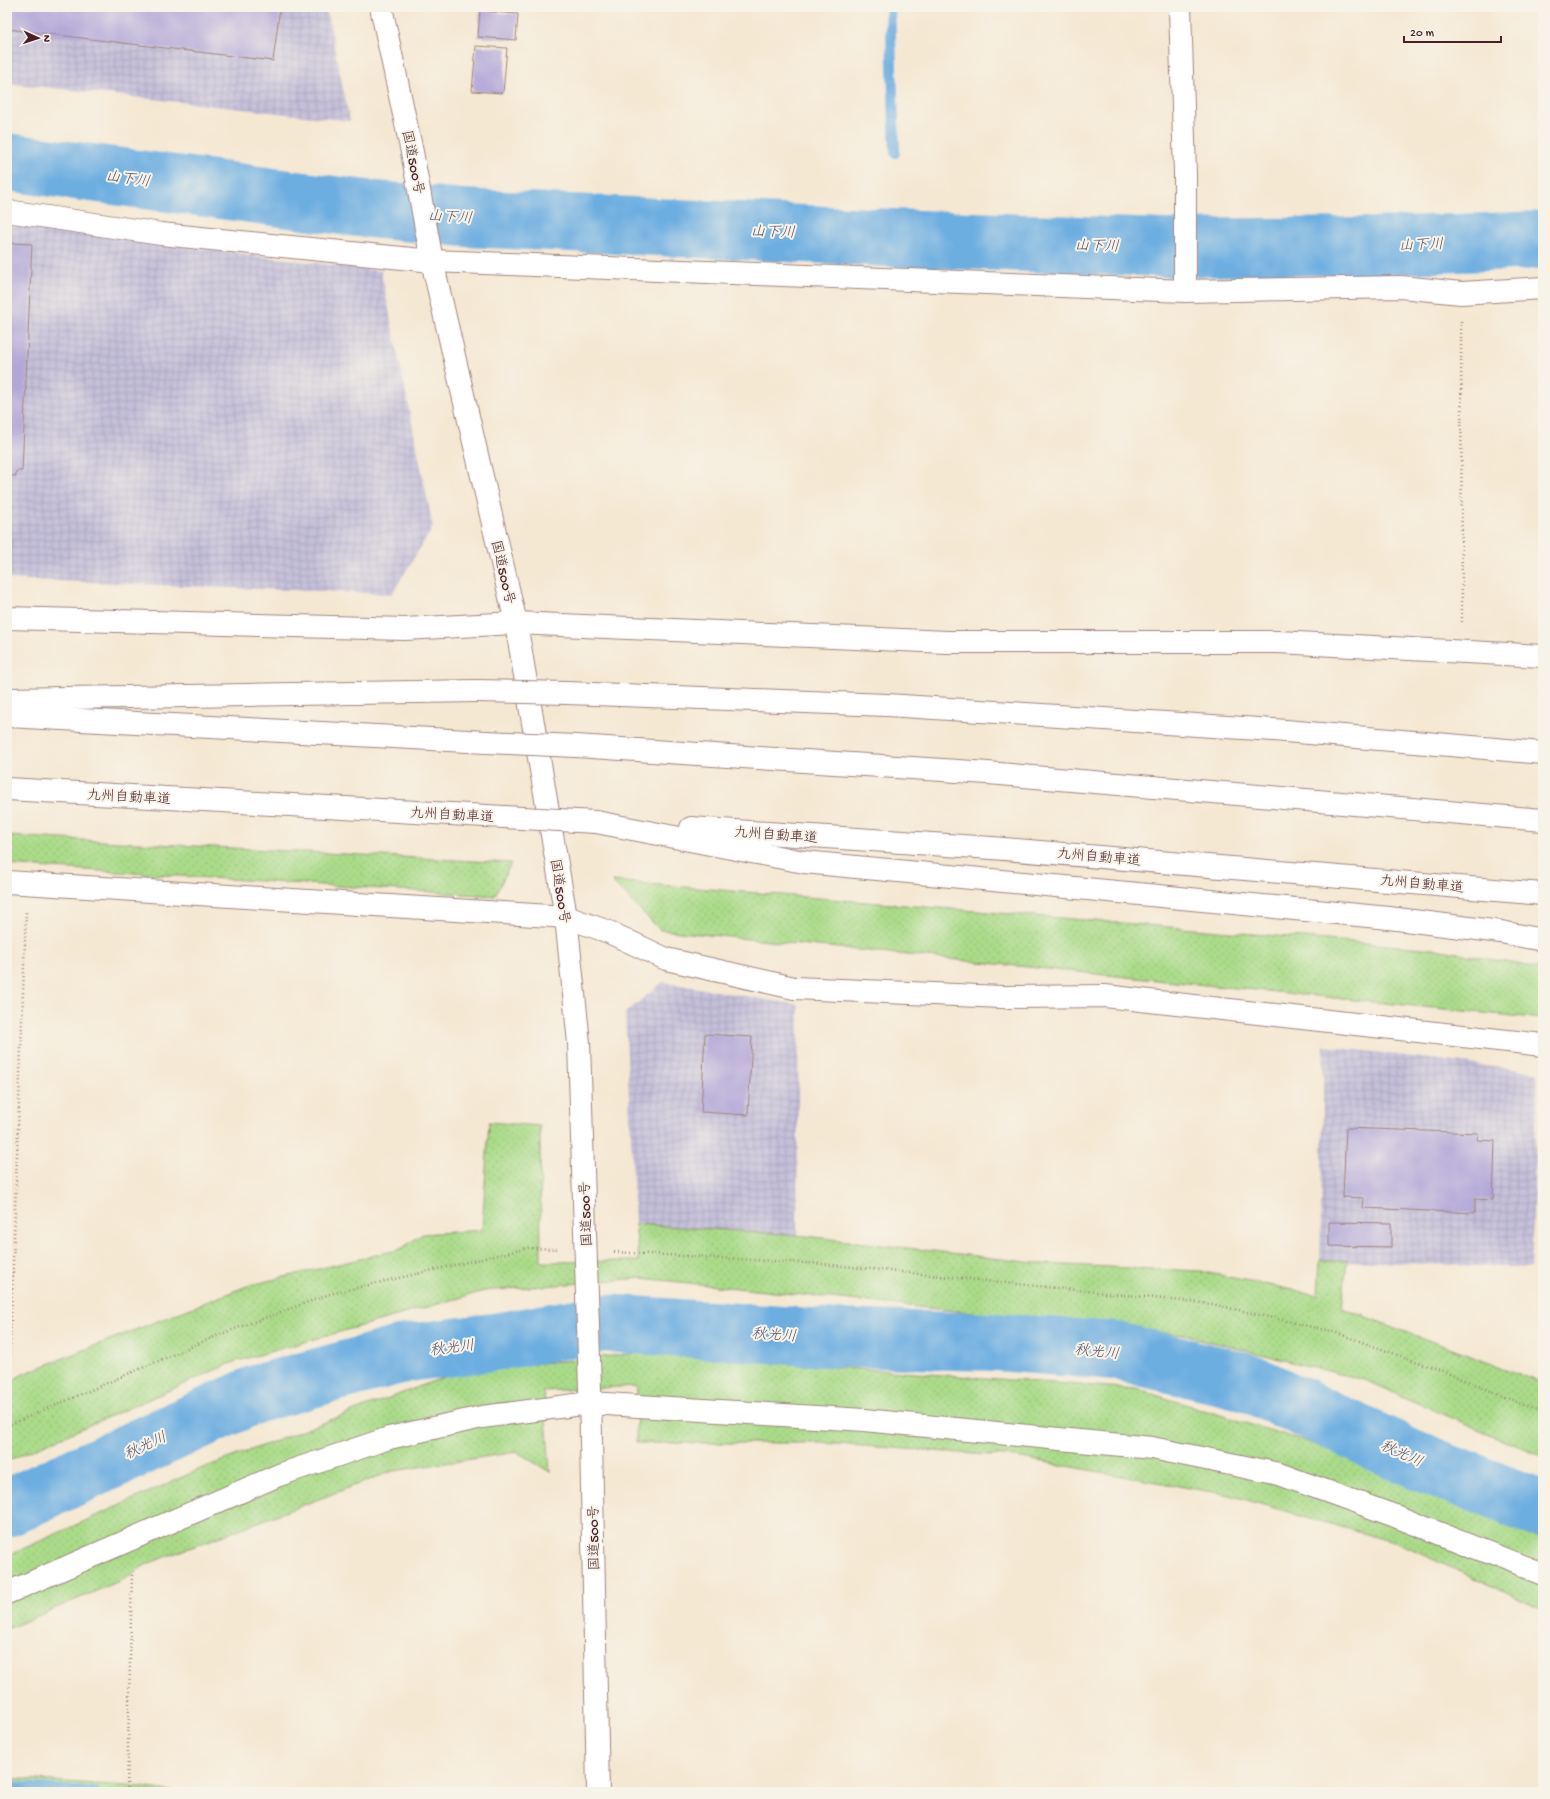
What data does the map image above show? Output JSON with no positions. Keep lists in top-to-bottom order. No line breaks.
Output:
{"streets":{"main road":["国道500号","九州自動車道"]},"water":["山下川","秋光川"],"scale_bar":"20 m","north":"right"}
